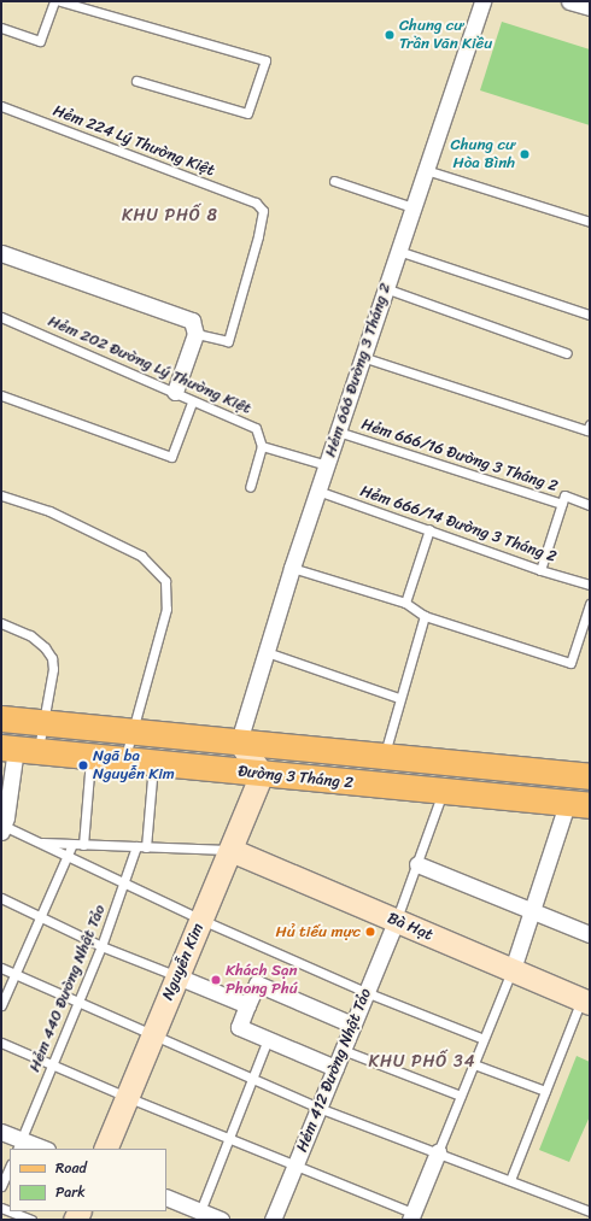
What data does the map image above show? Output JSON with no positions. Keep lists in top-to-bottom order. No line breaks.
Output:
{"streets":{"main road":["Đường 3 Tháng 2"],"street":["Hẻm 666 Đường 3 Tháng 2","Bà Hạt","Nguyễn Kim","Hẻm 412 Đường Nhật Tảo"],"lane":["Hẻm 224 Lý Thường Kiệt","Hẻm 202 Đường Lý Thường Kiệt","Hẻm 666/16 Đường 3 Tháng 2","Hẻm 666/14 Đường 3 Tháng 2","Hẻm 440 Đường Nhật Tảo"]},"crossings":[["Hẻm 666 Đường 3 Tháng 2","Hẻm 666/16 Đường 3 Tháng 2"],["Hẻm 666 Đường 3 Tháng 2","Hẻm 666/14 Đường 3 Tháng 2"],["Hẻm 666 Đường 3 Tháng 2","Đường 3 Tháng 2"],["Hẻm 666/16 Đường 3 Tháng 2","Hẻm 666/14 Đường 3 Tháng 2"],["Đường 3 Tháng 2","Nguyễn Kim"],["Bà Hạt","Nguyễn Kim"],["Bà Hạt","Hẻm 412 Đường Nhật Tảo"]],"districts":["KHU PHỐ 8","KHU PHỐ 34"],"places":["Chung cư Trần Văn Kiều","Chung cư Hòa Bình","Ngã ba Nguyễn Kim","Hủ tiếu mực","Khách Sạn Phong Phú"],"legend":["Road","Park"]}
